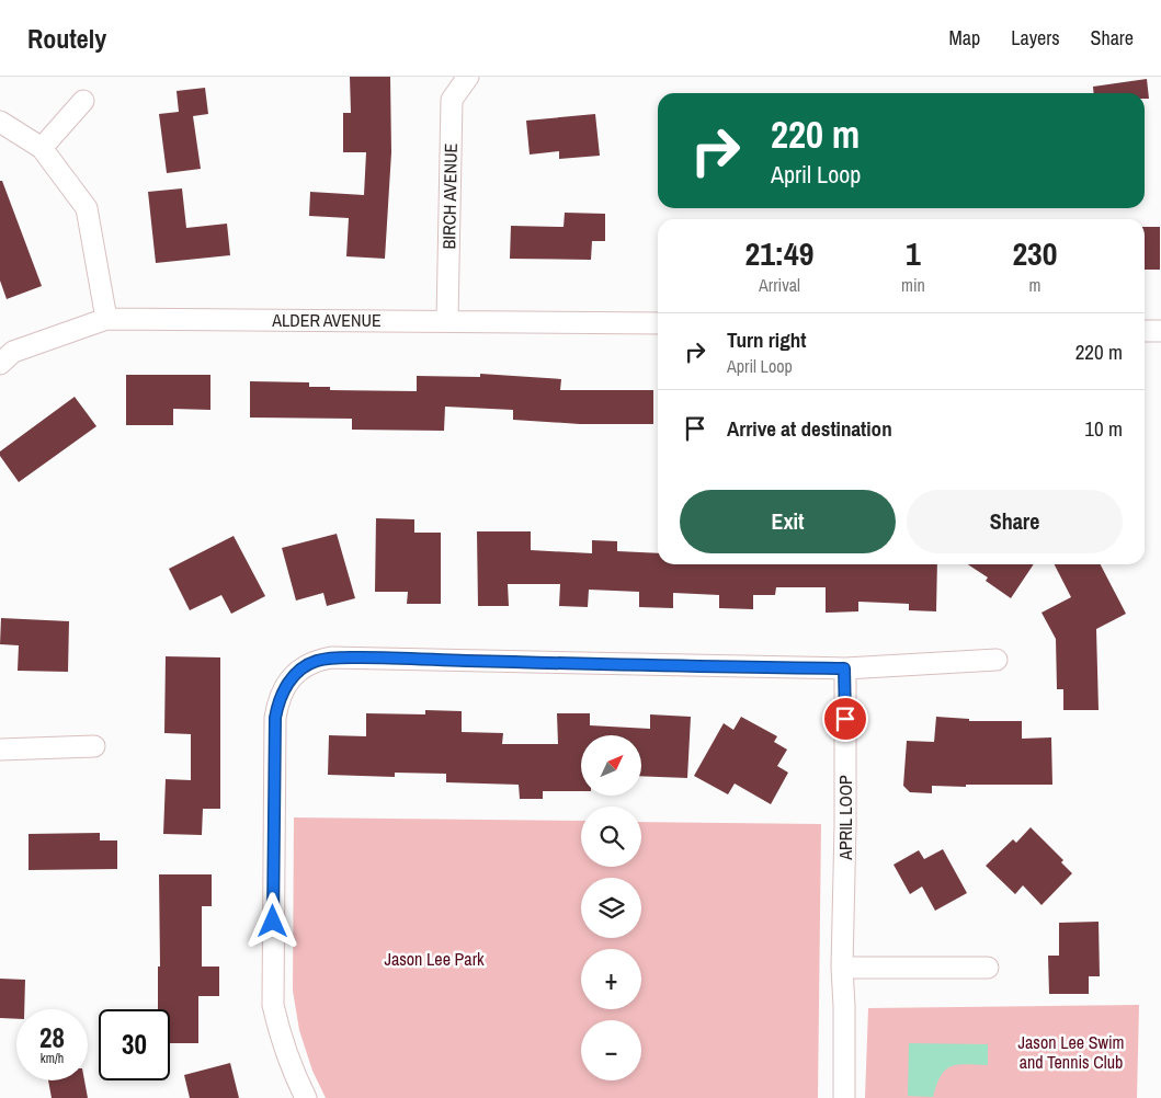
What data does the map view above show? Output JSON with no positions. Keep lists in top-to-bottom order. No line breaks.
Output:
{"streets":{"street":["BIRCH AVENUE","ALDER AVENUE","APRIL LOOP"]},"crossings":[["BIRCH AVENUE","ALDER AVENUE"]],"parks":["Jason Lee Park","Jason Lee Swim and Tennis Club"],"north":"top right","page":{"header":"Routely","nav":["Map","Layers","Share"],"turn":["220 m","April Loop"],"eta":["21:49","Arrival","1","min","230","m"],"list":[{"name":"Turn right","note":"April Loop","value":"220 m"},{"name":"Arrive at destination","value":"10 m"}],"buttons":["Exit","Share"],"map_buttons":["+","−"],"speed":"28 km/h","limit":"30"}}
